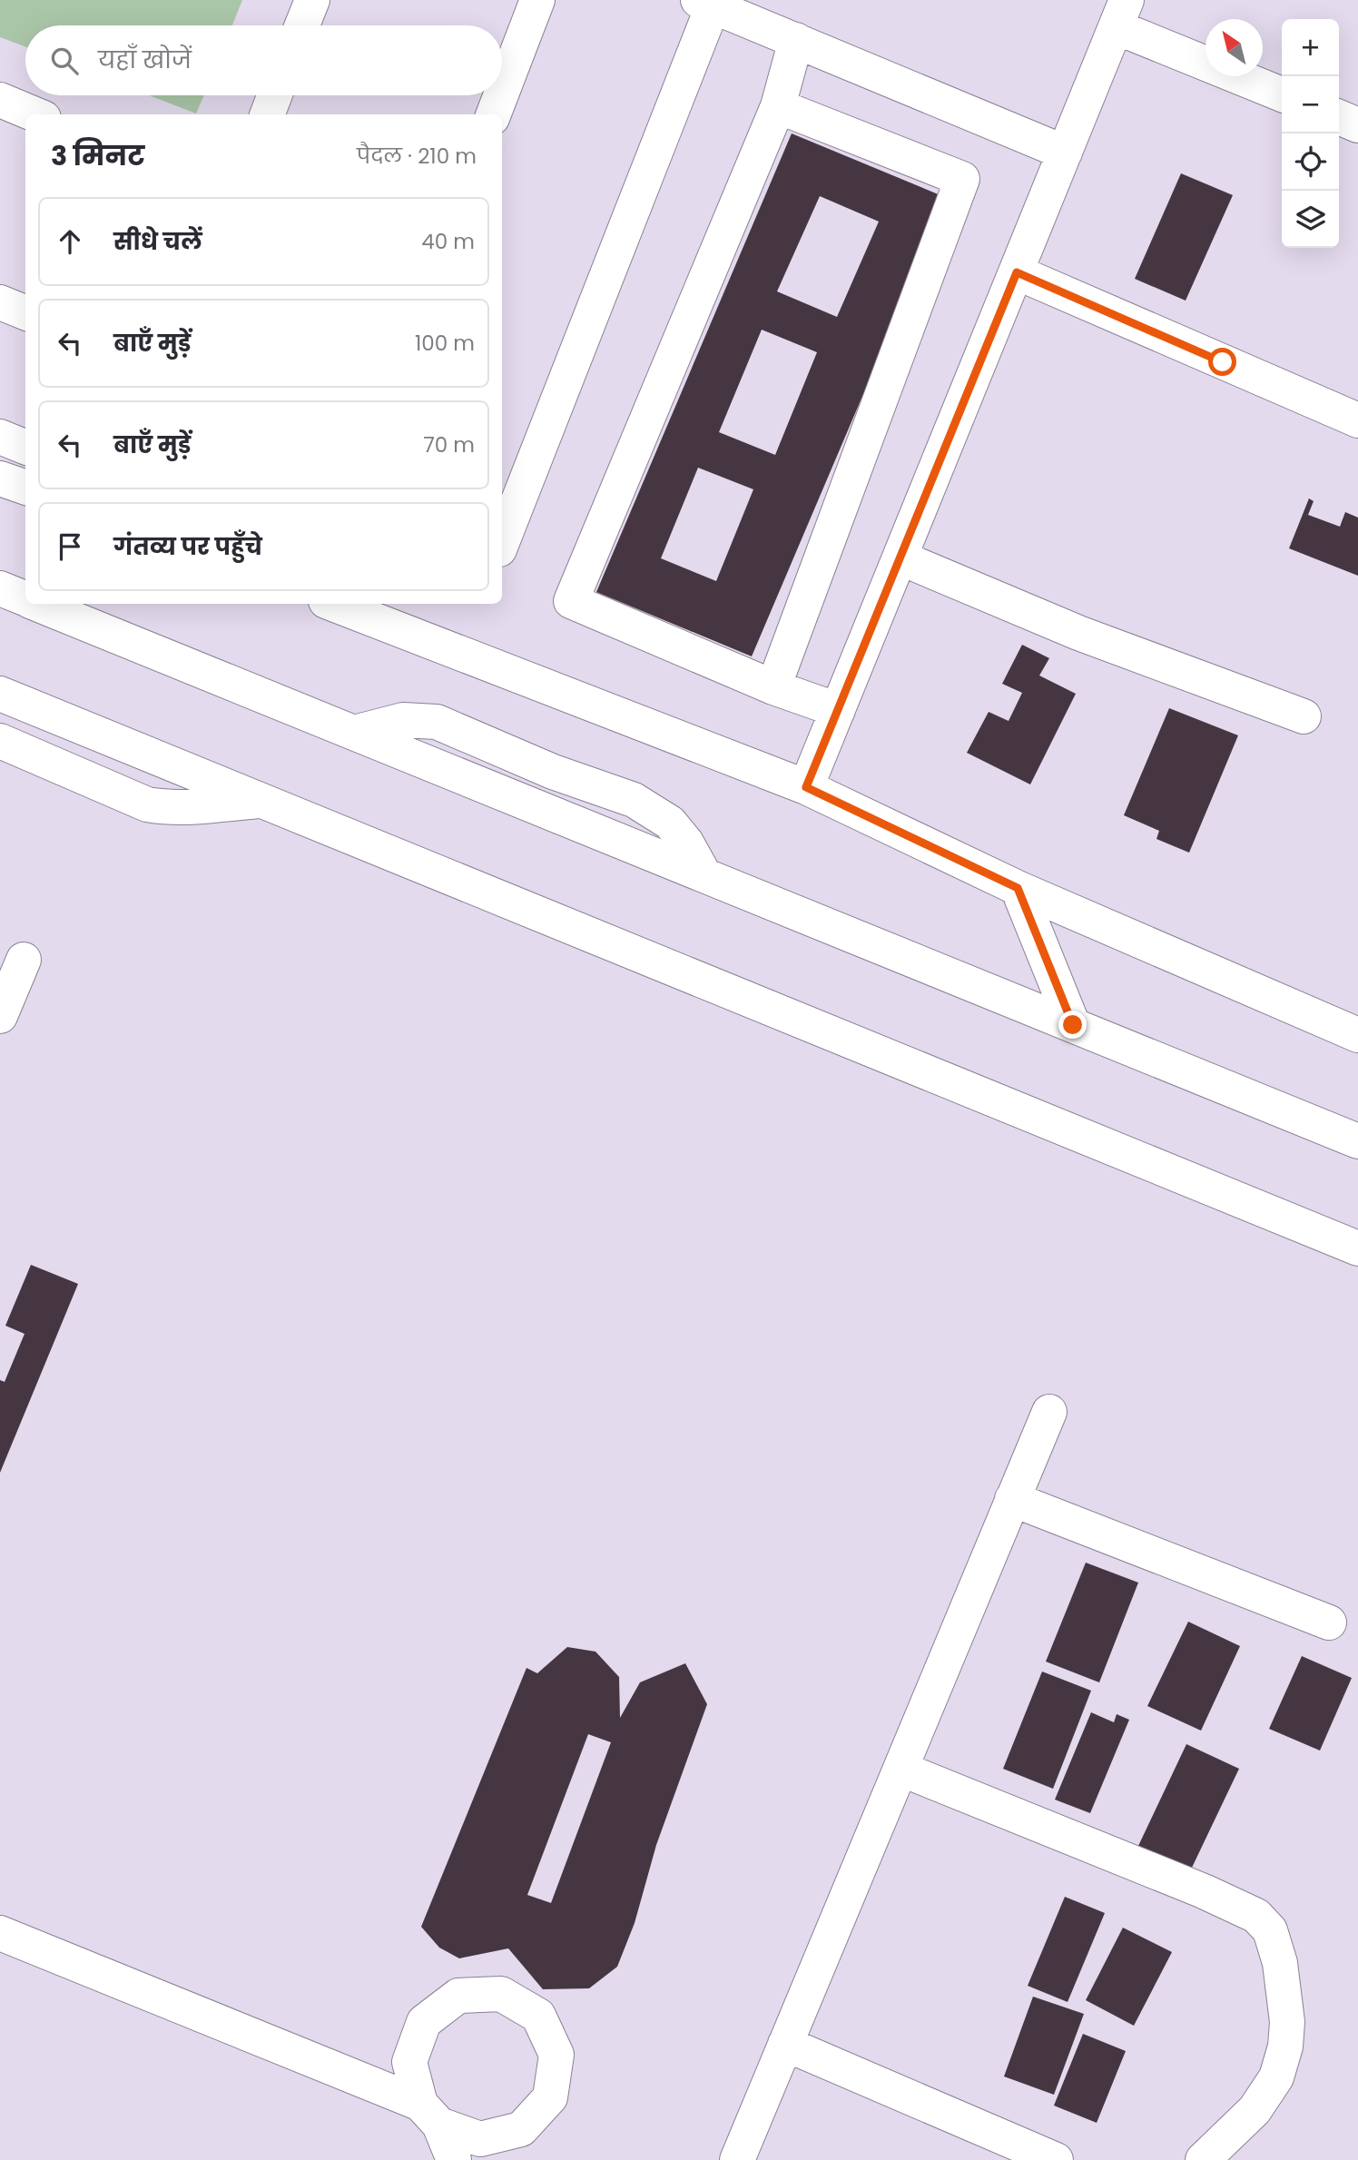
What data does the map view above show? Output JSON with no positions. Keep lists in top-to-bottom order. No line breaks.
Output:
{"north":"top left","page":{"map_buttons":["+","−"],"search":"यहाँ खोजें","heading":["3 मिनट","पैदल · 210 m"],"list":[["सीधे चलें","40 m"],["बाएँ मुड़ें","100 m"],["बाएँ मुड़ें","70 m"],"गंतव्य पर पहुँचे"]}}
